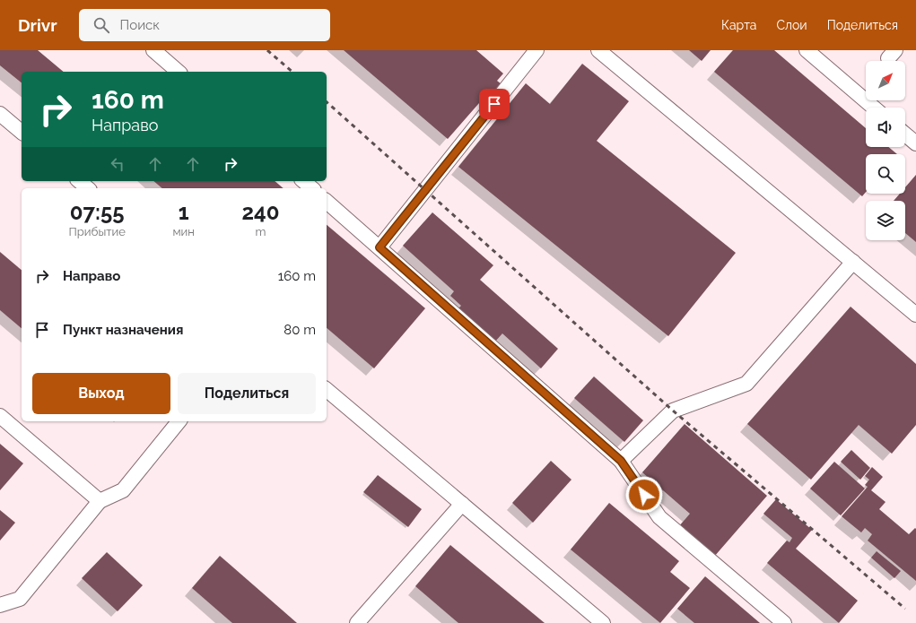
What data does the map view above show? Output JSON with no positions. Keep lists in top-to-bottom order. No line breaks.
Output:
{"north":"top right","page":{"header":"Drivr","search":"Поиск","nav":["Карта","Слои","Поделиться"],"turn":["160 m","Направо"],"eta":["07:55","Прибытие","1","мин","240","m"],"list":[{"name":"Направо","value":"160 m"},{"name":"Пункт назначения","value":"80 m"}],"buttons":["Выход","Поделиться"]}}
